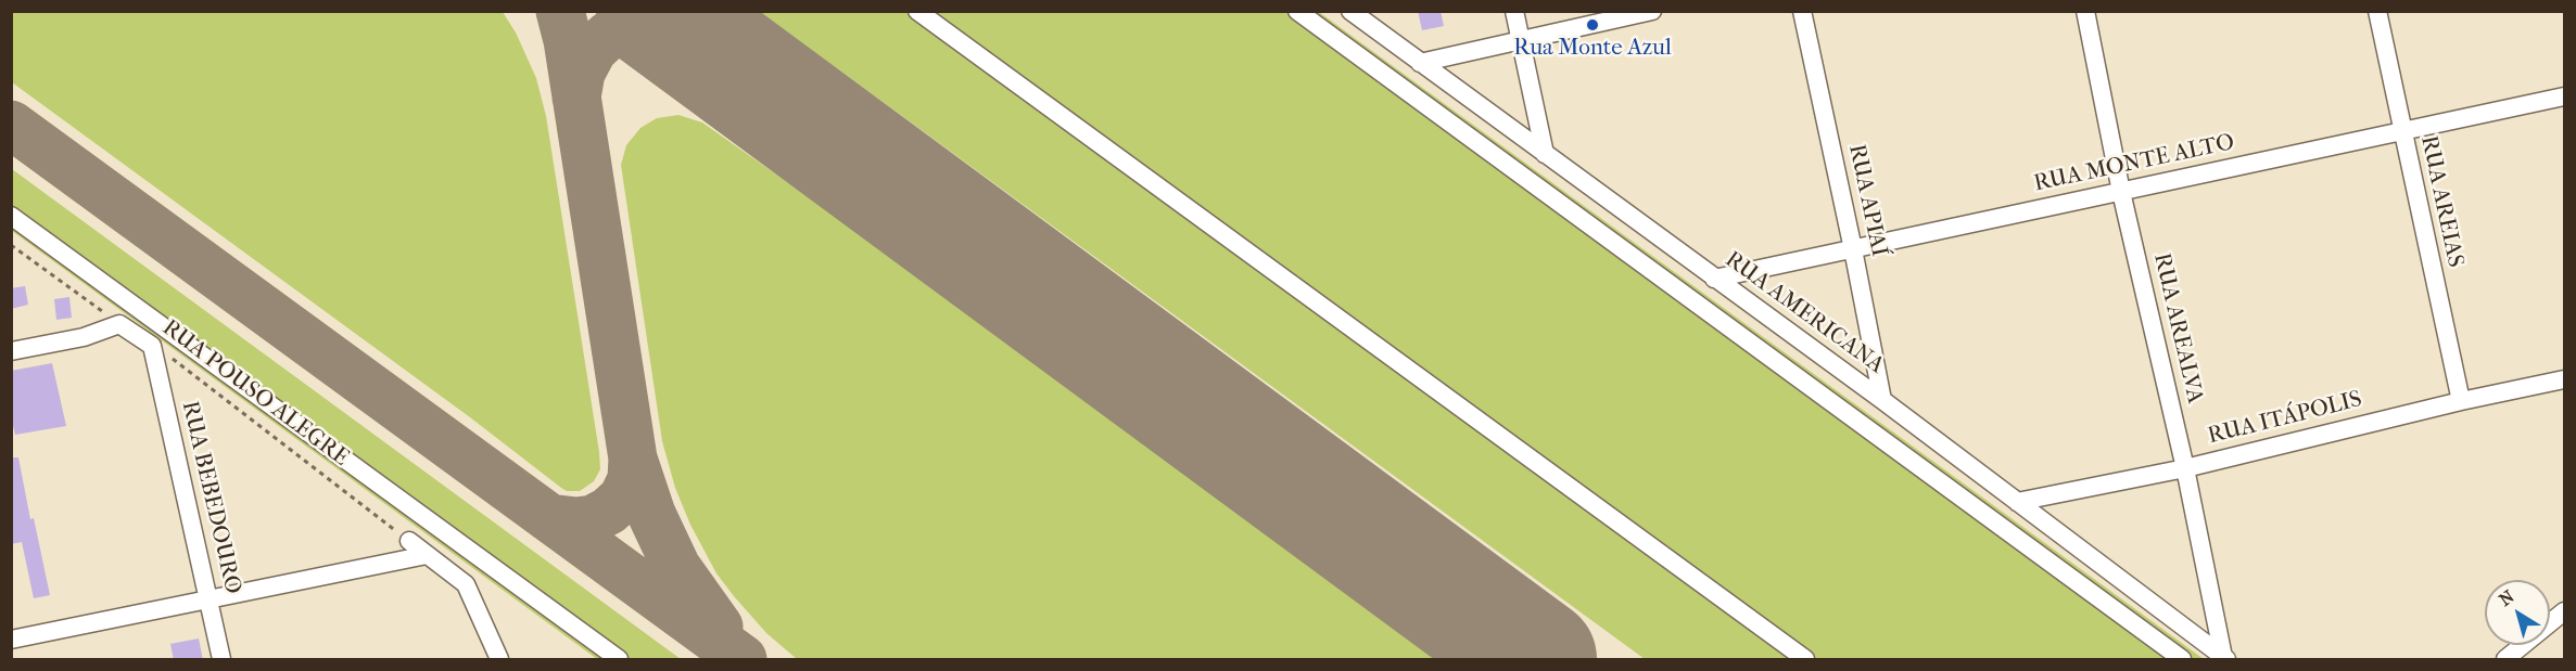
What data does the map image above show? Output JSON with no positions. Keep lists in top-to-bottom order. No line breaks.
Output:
{"streets":{"street":["RUA MONTE ALTO","RUA APIAÍ","RUA AREIAS","RUA AMERICANA","RUA AREALVA","RUA POUSO ALEGRE","RUA ITÁPOLIS","RUA BEBEDOURO"]},"crossings":[["RUA MONTE ALTO","RUA APIAÍ"],["RUA MONTE ALTO","RUA AREIAS"],["RUA MONTE ALTO","RUA AMERICANA"],["RUA MONTE ALTO","RUA AREALVA"],["RUA APIAÍ","RUA AMERICANA"],["RUA AREIAS","RUA ITÁPOLIS"],["RUA AMERICANA","RUA AREALVA"],["RUA AMERICANA","RUA ITÁPOLIS"],["RUA AREALVA","RUA ITÁPOLIS"],["RUA POUSO ALEGRE","RUA BEBEDOURO"]],"places":["Rua Monte Azul"],"north":"top left"}
